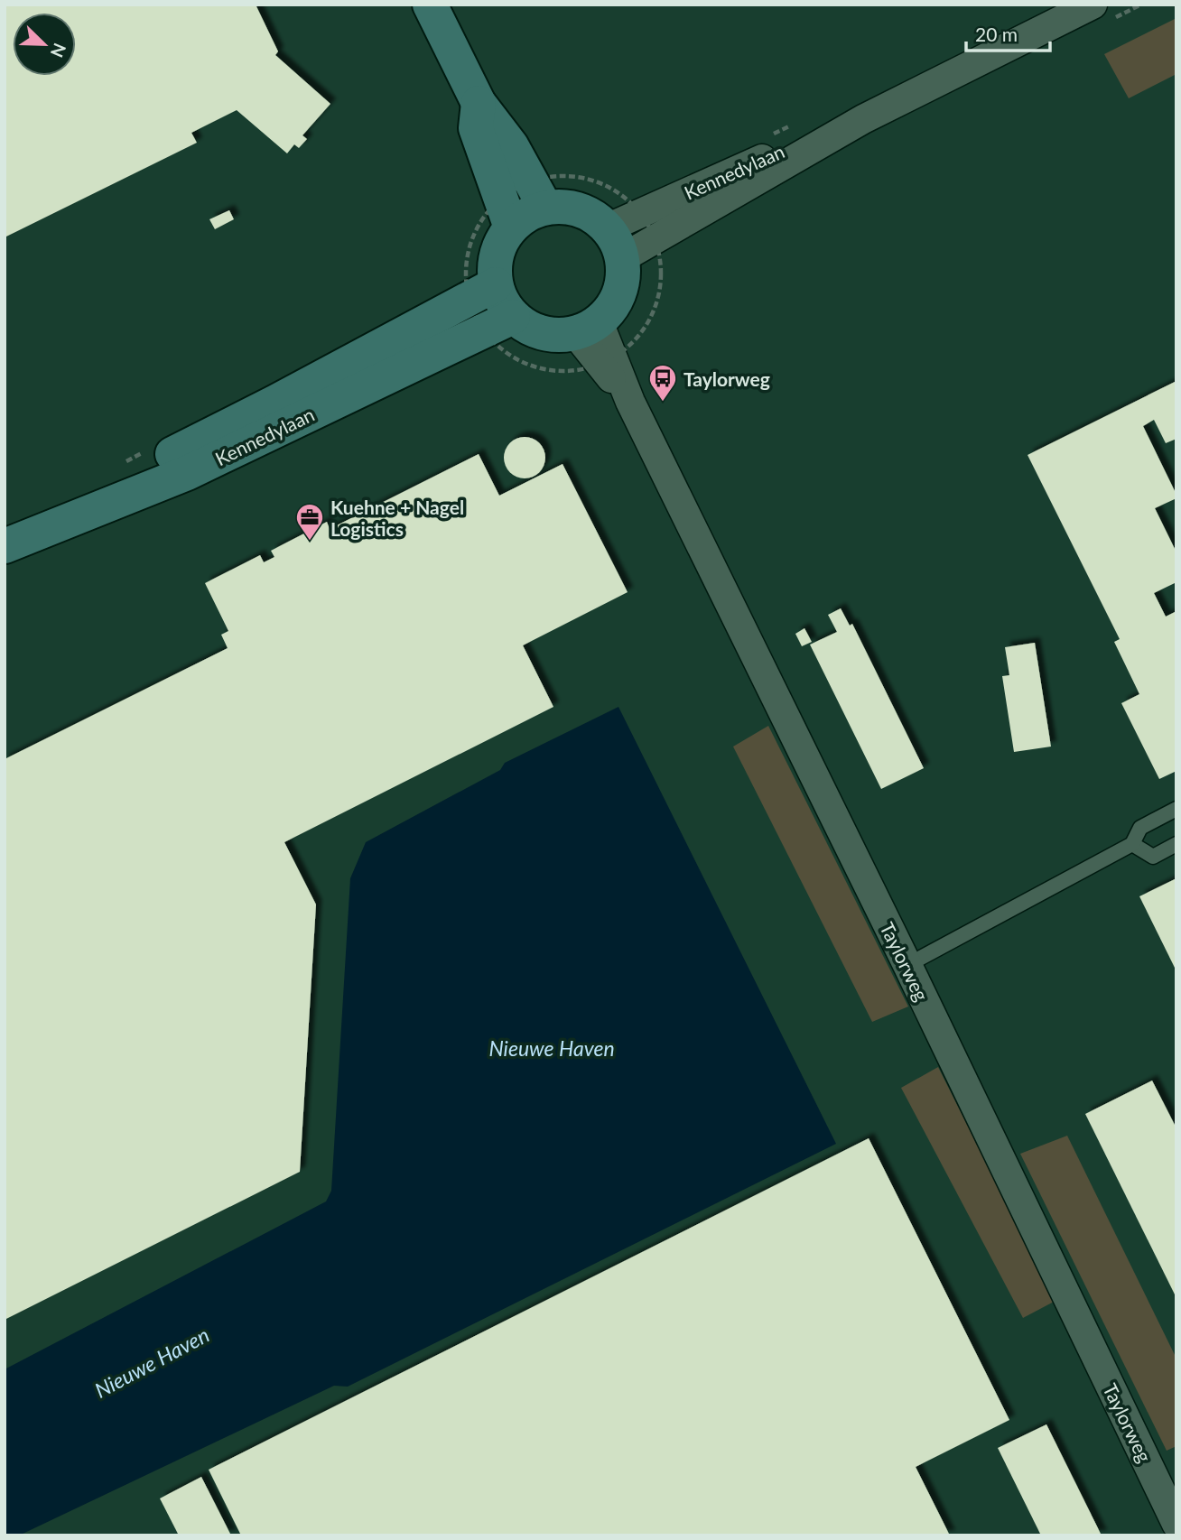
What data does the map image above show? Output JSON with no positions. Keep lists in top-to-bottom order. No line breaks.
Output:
{"streets":{"street":["Kennedylaan","Taylorweg"]},"water":["Nieuwe Haven"],"places":{"bus stop":["Taylorweg"],"office":["Kuehne + Nagel Logistics"]},"scale_bar":"20 m","north":"bottom right"}
